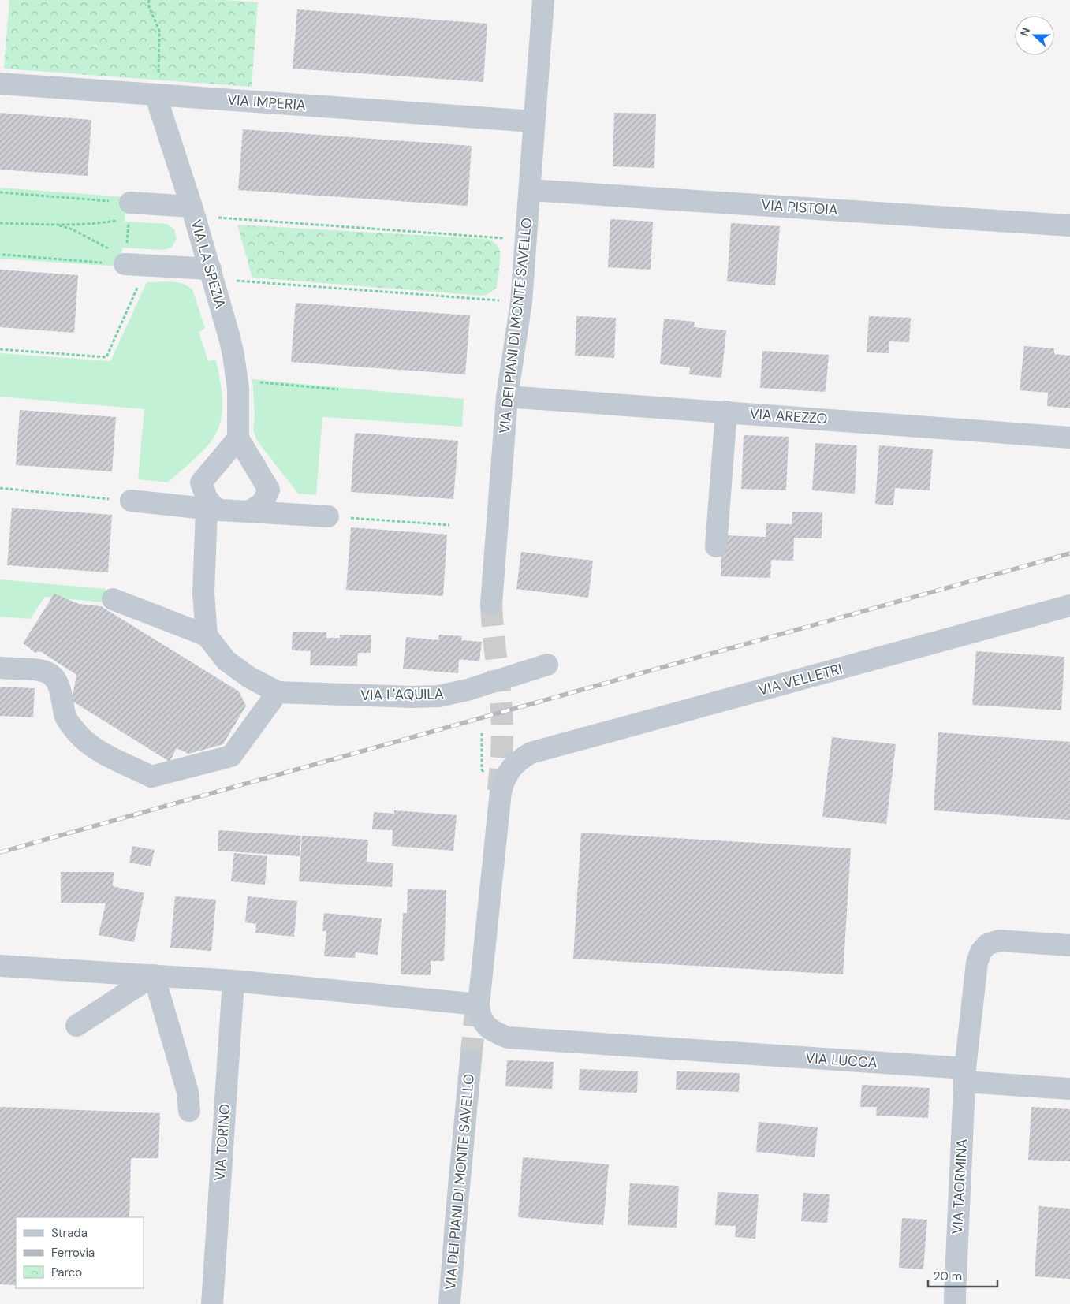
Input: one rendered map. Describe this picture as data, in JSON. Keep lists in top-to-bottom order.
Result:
{
  "streets": {
    "street": [
      "VIA IMPERIA",
      "VIA PISTOIA",
      "VIA LA SPEZIA",
      "VIA DEI PIANI DI MONTE SAVELLO",
      "VIA AREZZO",
      "VIA VELLETRI",
      "VIA L'AQUILA",
      "VIA LUCCA",
      "VIA TORINO",
      "VIA TAORMINA"
    ]
  },
  "crossings": [
    ["VIA IMPERIA", "VIA LA SPEZIA"],
    ["VIA IMPERIA", "VIA DEI PIANI DI MONTE SAVELLO"],
    ["VIA PISTOIA", "VIA DEI PIANI DI MONTE SAVELLO"],
    ["VIA DEI PIANI DI MONTE SAVELLO", "VIA AREZZO"],
    ["VIA VELLETRI", "VIA LUCCA"],
    ["VIA LUCCA", "VIA TAORMINA"]
  ],
  "legend": ["Strada", "Ferrovia", "Parco"],
  "scale_bar": "20 m",
  "north": "left"
}
